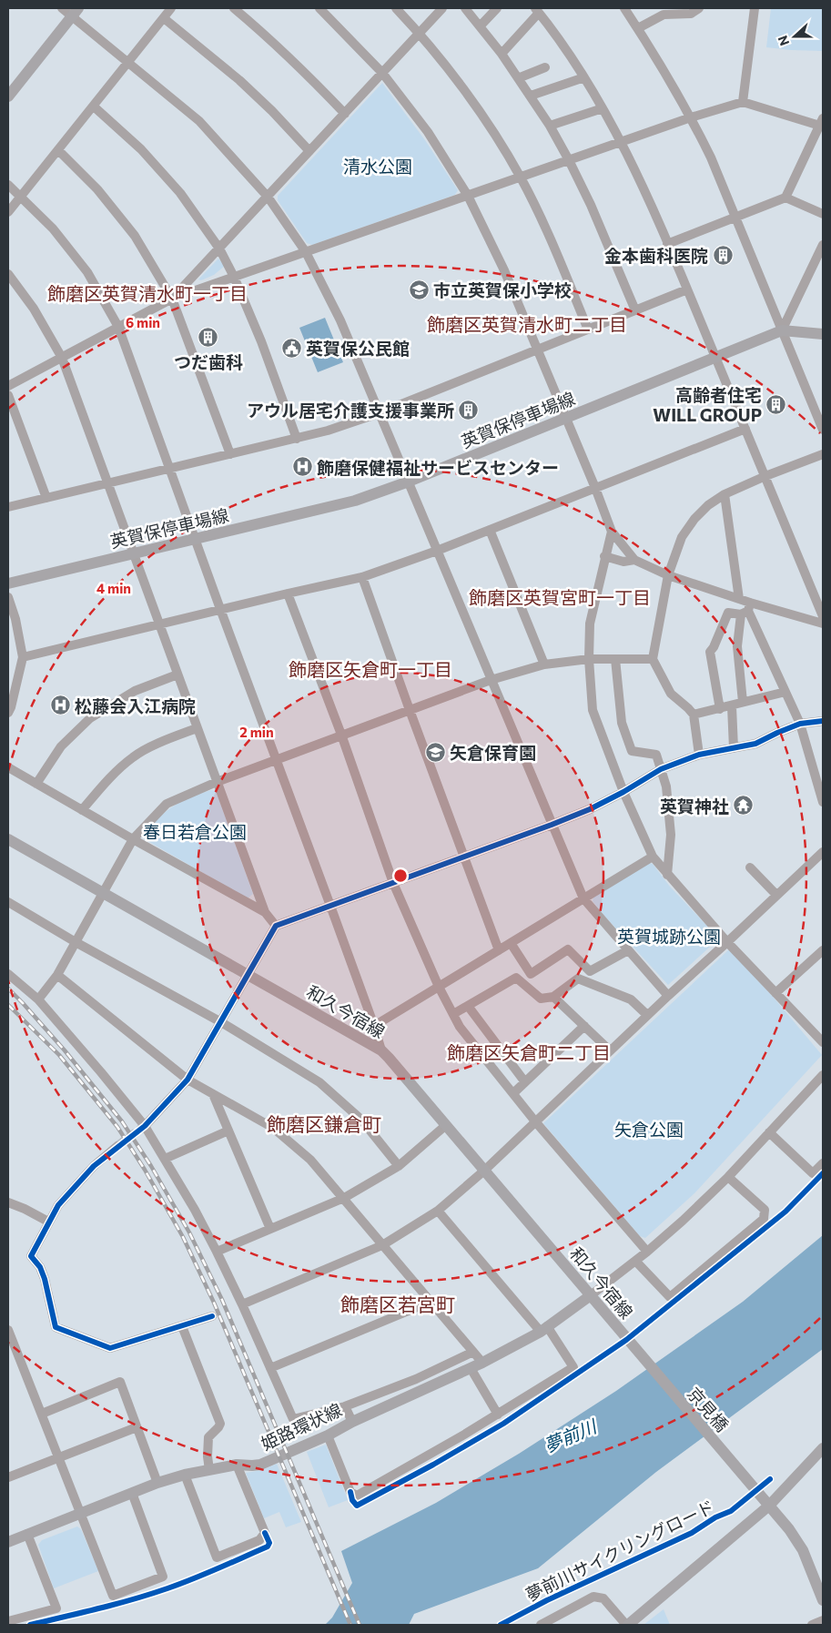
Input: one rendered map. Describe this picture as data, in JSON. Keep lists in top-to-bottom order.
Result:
{
  "streets": {
    "main road": [
      "英賀保停車場線",
      "和久今宿線",
      "京見橋",
      "姫路環状線"
    ],
    "cycle path": ["夢前川サイクリングロード"]
  },
  "crossings": [
    ["和久今宿線", "京見橋"],
    ["和久今宿線", "姫路環状線"]
  ],
  "districts": [
    "飾磨区英賀清水町一丁目",
    "飾磨区英賀清水町二丁目",
    "飾磨区英賀宮町一丁目",
    "飾磨区矢倉町一丁目",
    "飾磨区矢倉町二丁目",
    "飾磨区鎌倉町",
    "飾磨区若宮町"
  ],
  "water": ["夢前川"],
  "parks": [
    "清水公園",
    "春日若倉公園",
    "英賀城跡公園",
    "矢倉公園"
  ],
  "places": {
    "building": [
      "金本歯科医院",
      "つだ歯科",
      "高齢者住宅 WILL GROUP",
      "アウル居宅介護支援事業所"
    ],
    "school or university": ["市立英賀保小学校", "矢倉保育園"],
    "public building": ["英賀保公民館"],
    "hospital": ["飾磨保健福祉サービスセンター", "松藤会入江病院"],
    "temple": ["英賀神社"]
  },
  "north": "left",
  "rings": ["6 min", "4 min", "2 min"]
}
